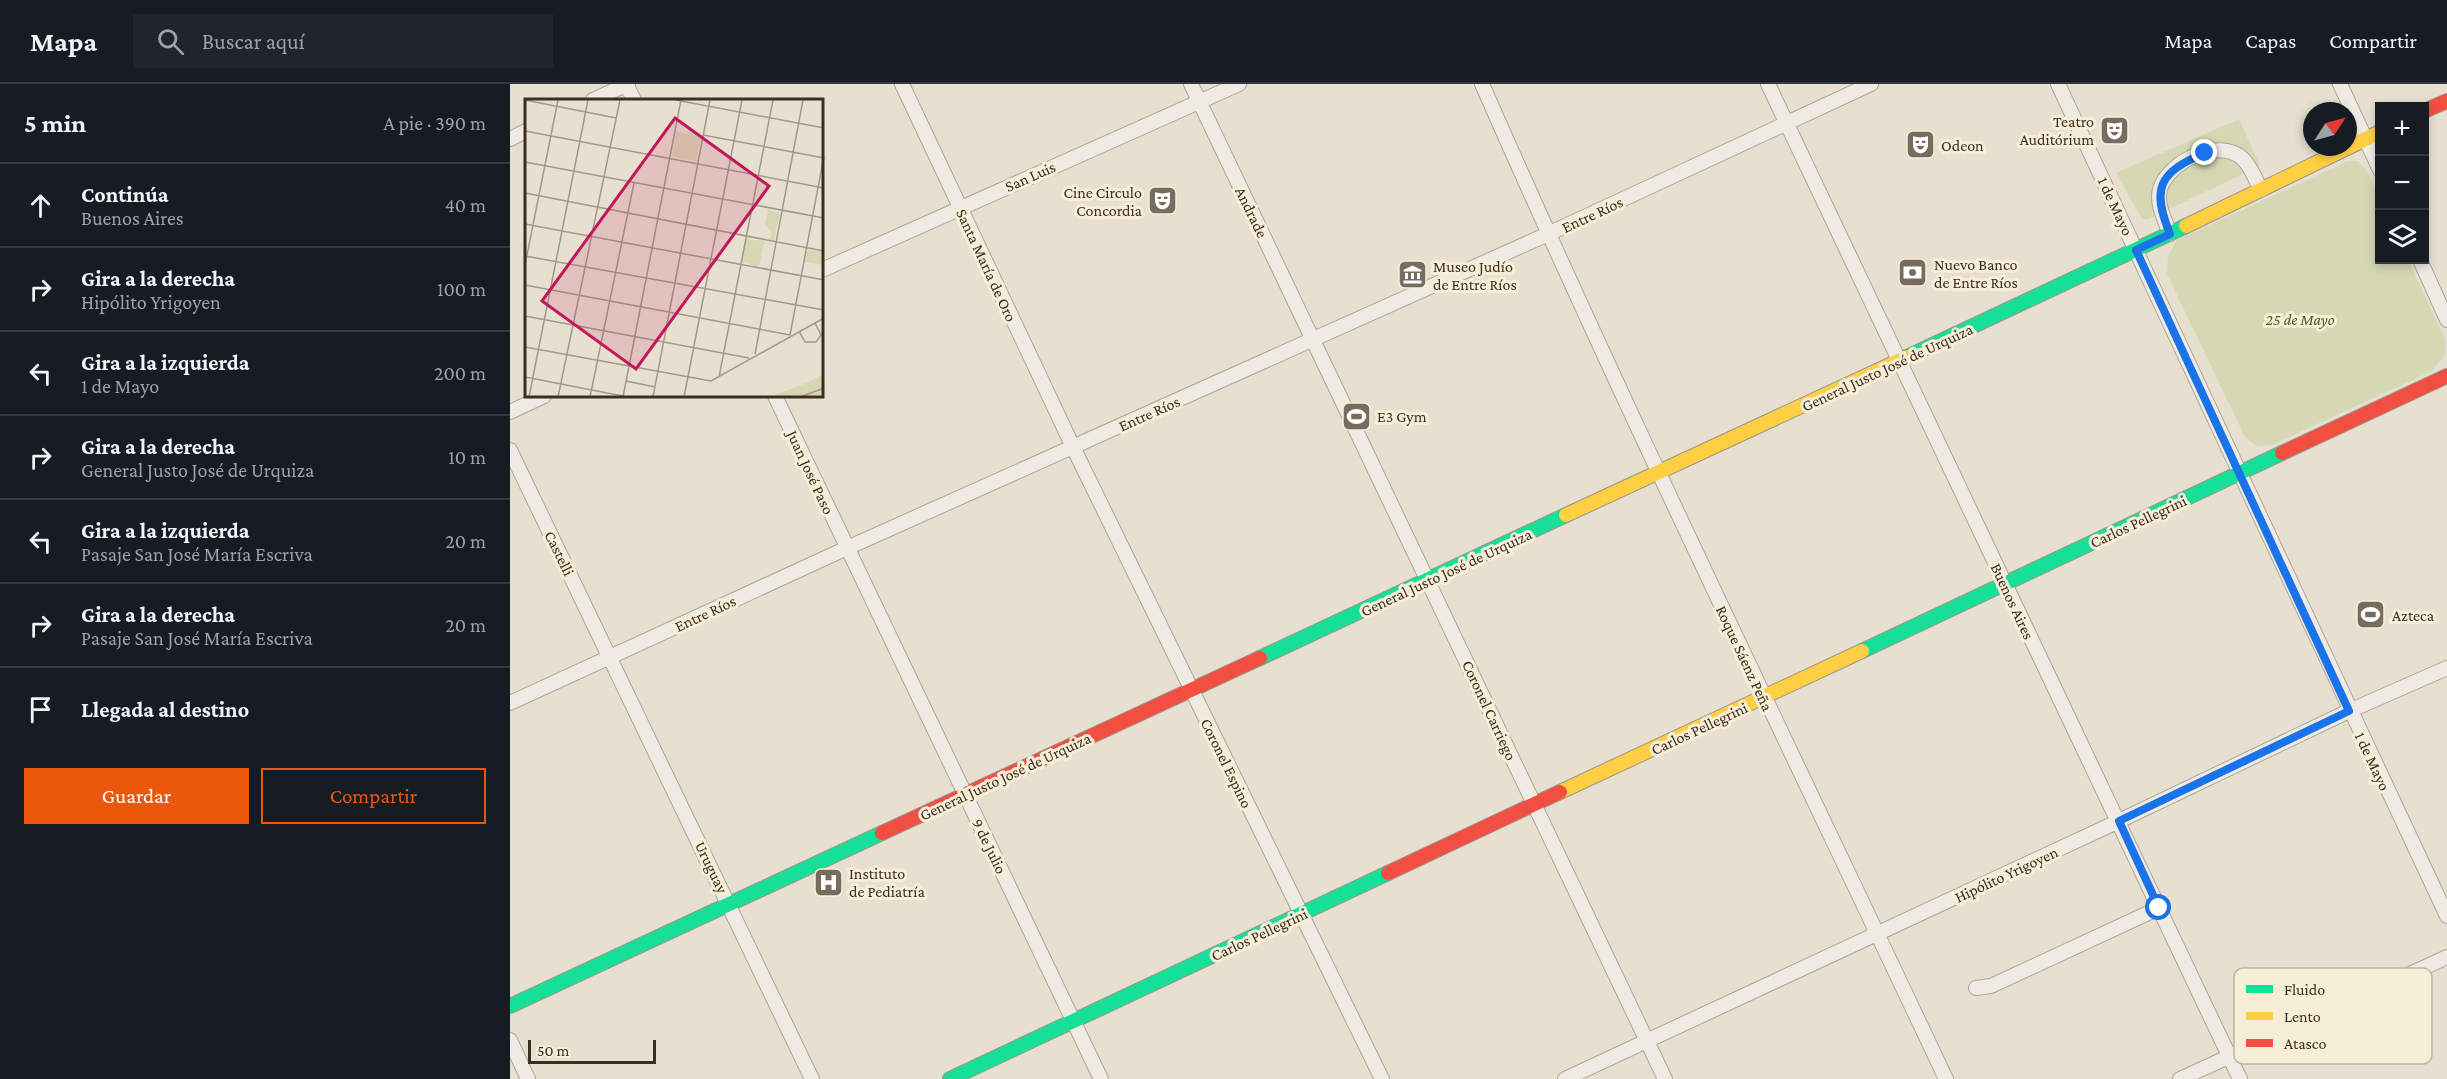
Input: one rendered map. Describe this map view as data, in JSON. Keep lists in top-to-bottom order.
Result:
{
  "streets": {
    "street": [
      "San Luis",
      "1 de Mayo",
      "Andrade",
      "Entre Ríos",
      "Santa María de Oro",
      "General Justo José de Urquiza",
      "Juan José Paso",
      "Carlos Pellegrini",
      "Castelli",
      "Buenos Aires",
      "Roque Sáenz Peña",
      "Coronel Carriego",
      "Coronel Espino",
      "9 de Julio",
      "Uruguay",
      "Hipólito Yrigoyen"
    ]
  },
  "crossings": [
    ["San Luis", "Andrade"],
    ["San Luis", "Santa María de Oro"],
    ["1 de Mayo", "General Justo José de Urquiza"],
    ["1 de Mayo", "Carlos Pellegrini"],
    ["1 de Mayo", "Hipólito Yrigoyen"],
    ["Andrade", "Entre Ríos"],
    ["Andrade", "Coronel Carriego"],
    ["Entre Ríos", "Santa María de Oro"],
    ["Entre Ríos", "Juan José Paso"],
    ["Entre Ríos", "Castelli"],
    ["Entre Ríos", "Buenos Aires"],
    ["Entre Ríos", "Roque Sáenz Peña"],
    ["Entre Ríos", "Coronel Carriego"],
    ["Entre Ríos", "Coronel Espino"],
    ["Entre Ríos", "9 de Julio"],
    ["Entre Ríos", "Uruguay"],
    ["Santa María de Oro", "Coronel Espino"],
    ["General Justo José de Urquiza", "Buenos Aires"],
    ["General Justo José de Urquiza", "Roque Sáenz Peña"],
    ["General Justo José de Urquiza", "Coronel Carriego"],
    ["General Justo José de Urquiza", "Coronel Espino"],
    ["General Justo José de Urquiza", "9 de Julio"],
    ["General Justo José de Urquiza", "Uruguay"],
    ["Juan José Paso", "9 de Julio"],
    ["Carlos Pellegrini", "Buenos Aires"],
    ["Carlos Pellegrini", "Roque Sáenz Peña"],
    ["Carlos Pellegrini", "Coronel Carriego"],
    ["Carlos Pellegrini", "Coronel Espino"],
    ["Carlos Pellegrini", "9 de Julio"],
    ["Castelli", "Uruguay"],
    ["Buenos Aires", "Hipólito Yrigoyen"],
    ["Roque Sáenz Peña", "Hipólito Yrigoyen"],
    ["Coronel Carriego", "Hipólito Yrigoyen"]
  ],
  "parks": ["25 de Mayo"],
  "places": {
    "theatre": ["Teatro Auditórium", "Odeon", "Cine Circulo Concordia"],
    "bank": ["Nuevo Banco de Entre Ríos"],
    "museum": ["Museo Judío de Entre Ríos"],
    "sports": ["E3 Gym", "Azteca"],
    "hospital": ["Instituto de Pediatría"]
  },
  "legend": ["Fluido", "Lento", "Atasco"],
  "scale_bar": "50 m",
  "north": "top right",
  "page": {
    "header": "Mapa",
    "search": "Buscar aquí",
    "nav": ["Mapa", "Capas", "Compartir"],
    "heading": ["5 min", "A pie · 390 m"],
    "map_buttons": ["+", "−"],
    "list": [
      ["Continúa", "Buenos Aires", "40 m"],
      ["Gira a la derecha", "Hipólito Yrigoyen", "100 m"],
      ["Gira a la izquierda", "1 de Mayo", "200 m"],
      ["Gira a la derecha", "General Justo José de Urquiza", "10 m"],
      ["Gira a la izquierda", "Pasaje San José María Escriva", "20 m"],
      ["Gira a la derecha", "Pasaje San José María Escriva", "20 m"],
      "Llegada al destino"
    ],
    "buttons": ["Guardar", "Compartir"],
    "scale": "50 m"
  }
}
